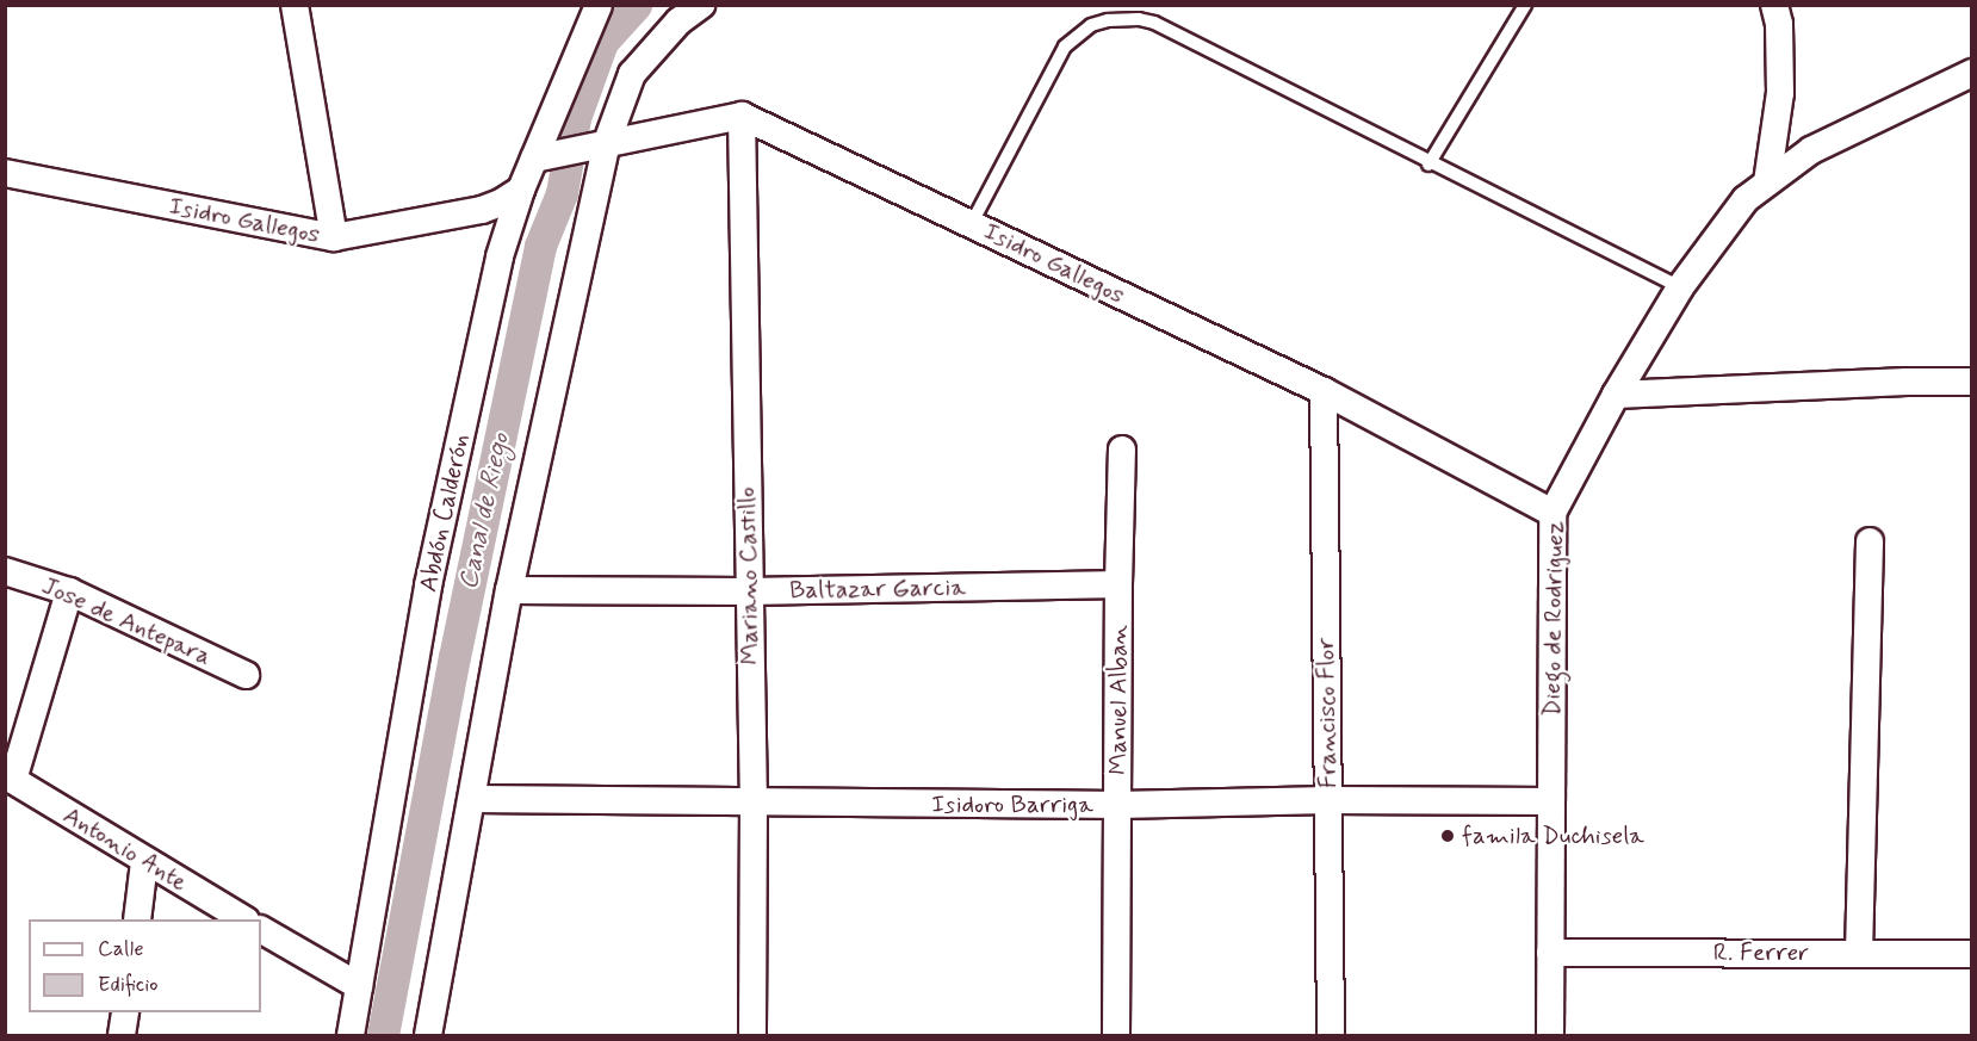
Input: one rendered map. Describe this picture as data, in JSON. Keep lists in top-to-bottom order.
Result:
{
  "streets": {
    "street": [
      "Isidro Gallegos",
      "Abdón Calderón",
      "Mariano Castillo",
      "Baltazar Garcia",
      "Diego de Rodriguez",
      "Jose de Antepara",
      "Manuel Alban",
      "Francisco Flor",
      "Isidoro Barriga",
      "Antonio Ante",
      "R. Ferrer"
    ]
  },
  "crossings": [
    ["Isidro Gallegos", "Abdón Calderón"],
    ["Isidro Gallegos", "Mariano Castillo"],
    ["Isidro Gallegos", "Diego de Rodriguez"],
    ["Isidro Gallegos", "Francisco Flor"],
    ["Mariano Castillo", "Baltazar Garcia"],
    ["Mariano Castillo", "Isidoro Barriga"],
    ["Baltazar Garcia", "Manuel Alban"],
    ["Diego de Rodriguez", "Isidoro Barriga"],
    ["Diego de Rodriguez", "R. Ferrer"],
    ["Manuel Alban", "Isidoro Barriga"],
    ["Francisco Flor", "Isidoro Barriga"]
  ],
  "water": ["Canal de Riego"],
  "places": ["famila Duchisela"],
  "legend": ["Calle", "Edificio"]
}
